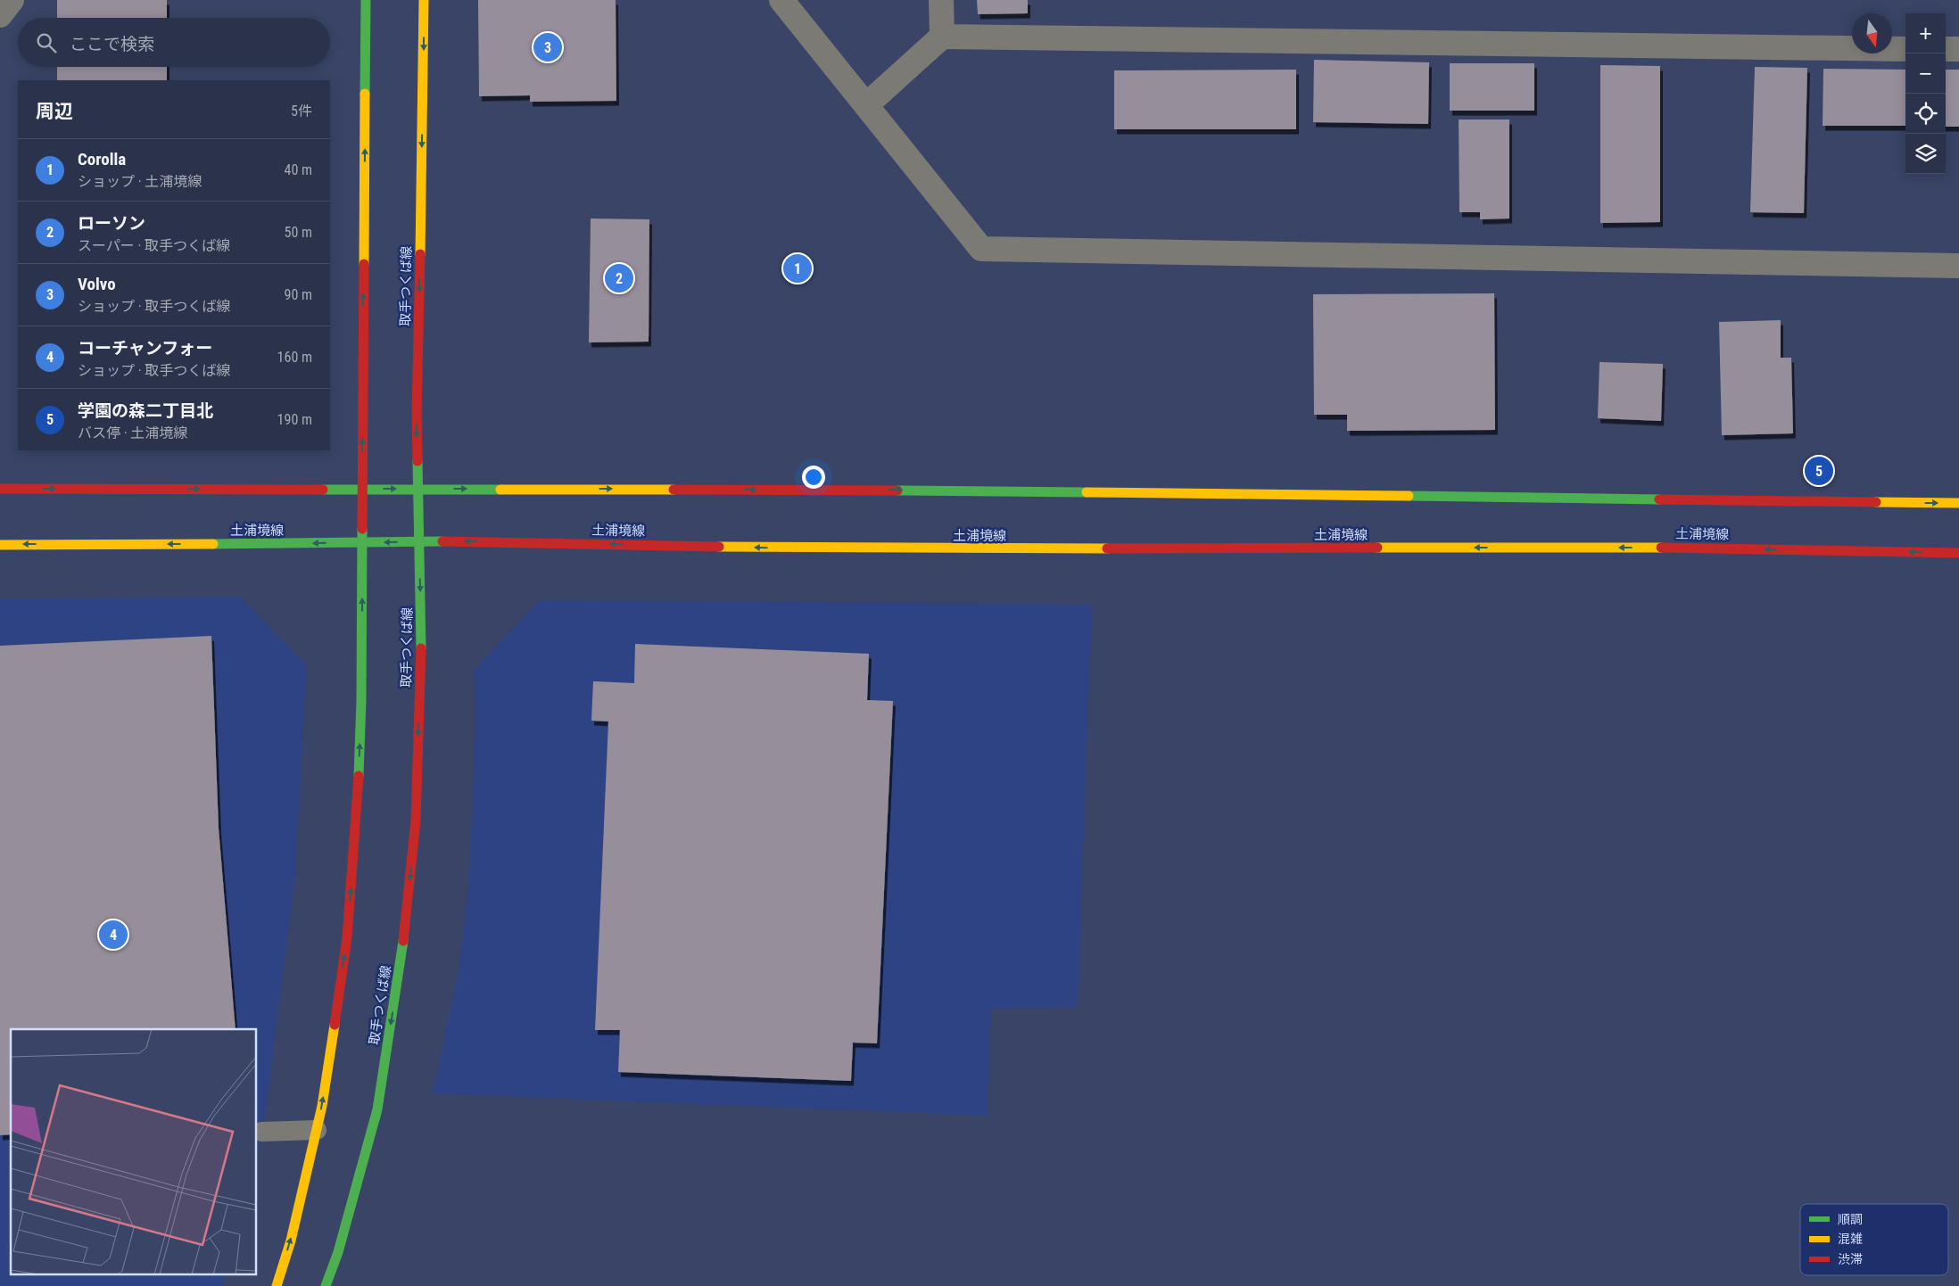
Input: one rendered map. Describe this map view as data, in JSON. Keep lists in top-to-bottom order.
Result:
{
  "streets": {
    "main road": ["取手つくば線", "土浦境線"]
  },
  "crossings": [
    ["取手つくば線", "土浦境線"]
  ],
  "legend": ["順調", "混雑", "渋滞"],
  "north": "bottom",
  "page": {
    "map_buttons": ["+", "−"],
    "search": "ここで検索",
    "pins": [
      "3",
      "1",
      "2",
      "5",
      "4"
    ],
    "heading": ["周辺", "5件"],
    "list": [
      {
        "mark": "1",
        "name": "Corolla",
        "note": "ショップ · 土浦境線",
        "value": "40 m"
      },
      {
        "mark": "2",
        "name": "ローソン",
        "note": "スーパー · 取手つくば線",
        "value": "50 m"
      },
      {
        "mark": "3",
        "name": "Volvo",
        "note": "ショップ · 取手つくば線",
        "value": "90 m"
      },
      {
        "mark": "4",
        "name": "コーチャンフォー",
        "note": "ショップ · 取手つくば線",
        "value": "160 m"
      },
      {
        "mark": "5",
        "name": "学園の森二丁目北",
        "note": "バス停 · 土浦境線",
        "value": "190 m"
      }
    ]
  }
}
